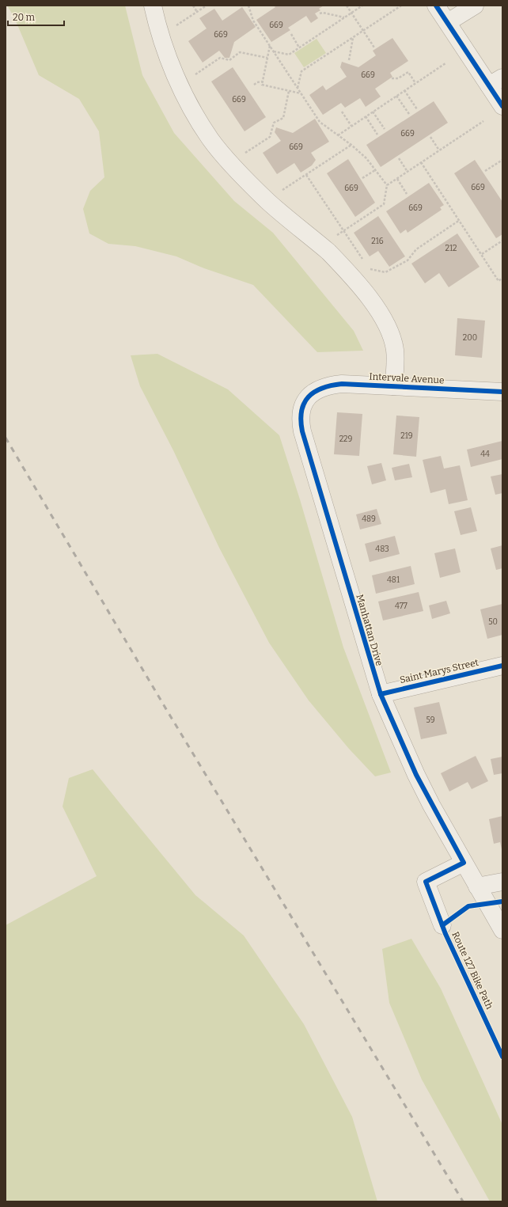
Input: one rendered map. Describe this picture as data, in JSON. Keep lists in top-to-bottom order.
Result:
{
  "streets": {
    "street": [
      "Intervale Avenue",
      "Manhattan Drive",
      "Saint Marys Street",
      "Route 127 Bike Path"
    ]
  },
  "crossings": [
    ["Intervale Avenue", "Manhattan Drive"],
    ["Manhattan Drive", "Saint Marys Street"],
    ["Manhattan Drive", "Route 127 Bike Path"]
  ],
  "house_numbers": [
    "669",
    "669",
    "669",
    "669",
    "669",
    "669",
    "669",
    "669",
    "669",
    "216",
    "212",
    "200",
    "219",
    "229",
    "44",
    "489",
    "483",
    "481",
    "477",
    "50",
    "59"
  ],
  "scale_bar": "20 m"
}
